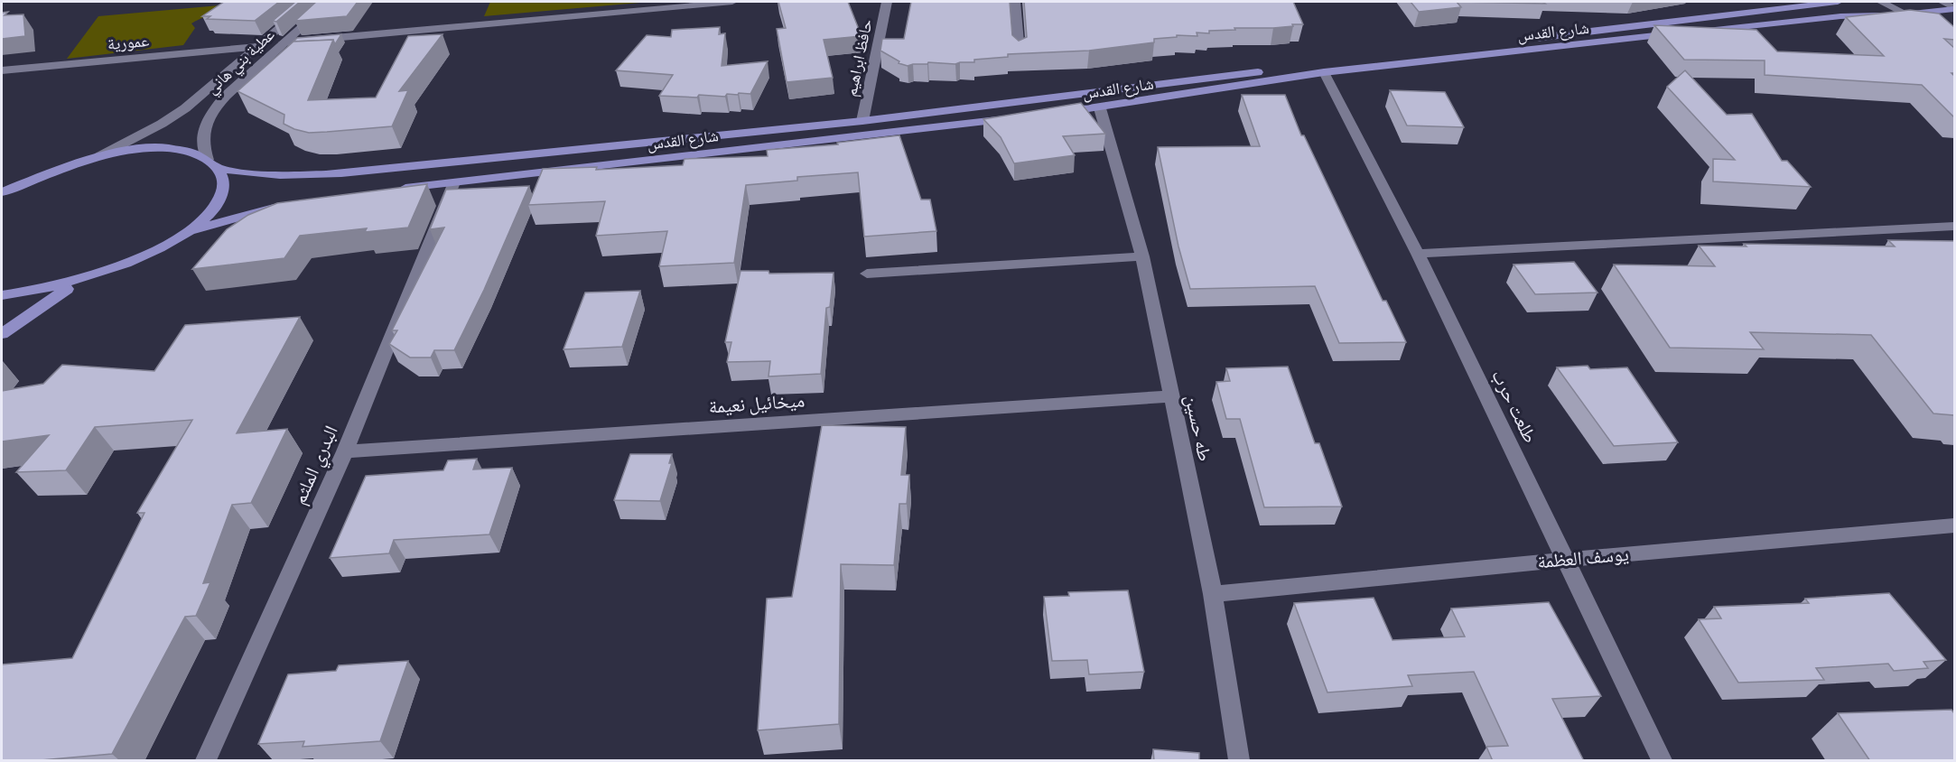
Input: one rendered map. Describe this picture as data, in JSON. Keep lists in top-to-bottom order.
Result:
{
  "streets": {
    "main road": ["شارع القدس"],
    "street": [
      "عمورية",
      "حافظ ابراهيم",
      "عطية بني هاني",
      "ميخائيل نعيمة",
      "طلعت حرب",
      "طه حسين",
      "البدري الملثم",
      "يوسف العظمة"
    ]
  },
  "crossings": [
    ["شارع القدس", "طلعت حرب"],
    ["شارع القدس", "طه حسين"],
    ["شارع القدس", "البدري الملثم"],
    ["ميخائيل نعيمة", "طه حسين"],
    ["ميخائيل نعيمة", "البدري الملثم"],
    ["طلعت حرب", "يوسف العظمة"],
    ["طه حسين", "يوسف العظمة"]
  ]
}
